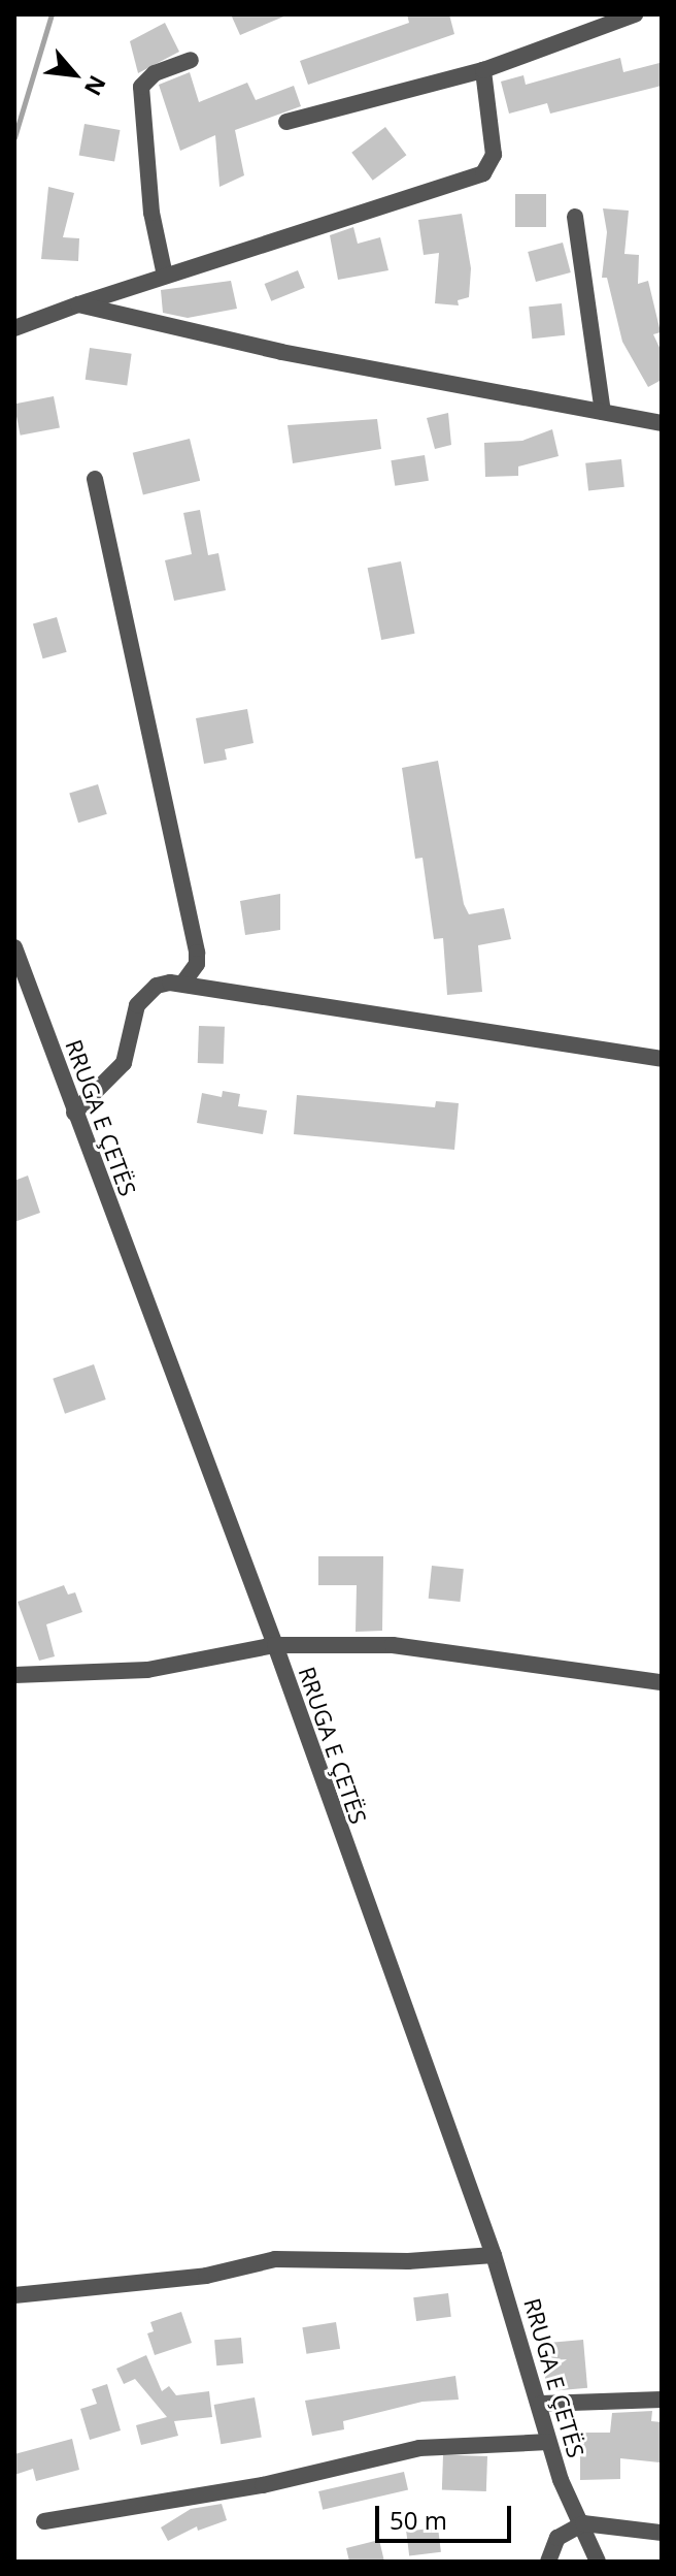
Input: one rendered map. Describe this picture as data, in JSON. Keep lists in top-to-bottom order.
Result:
{
  "streets": {
    "street": ["RRUGA E ÇETËS"]
  },
  "scale_bar": "50 m",
  "north": "bottom right"
}
